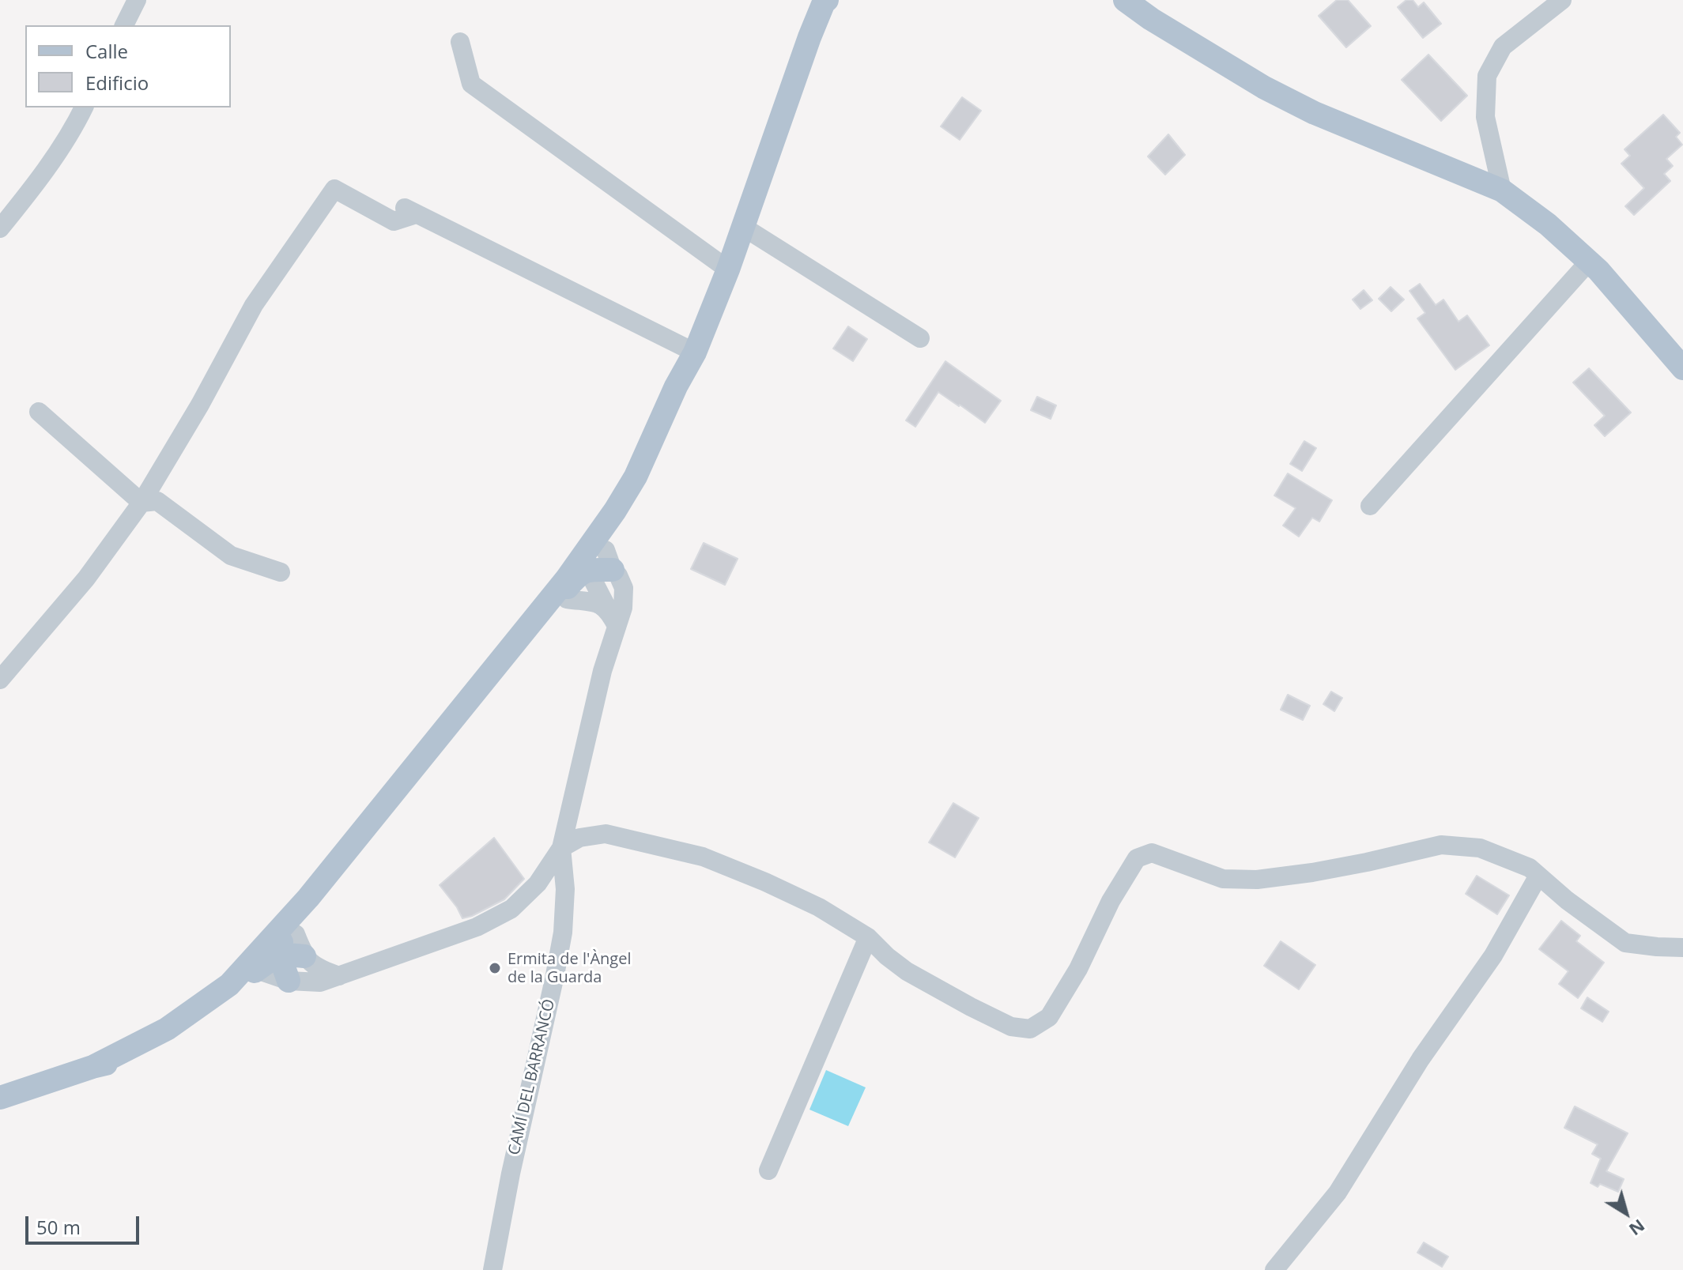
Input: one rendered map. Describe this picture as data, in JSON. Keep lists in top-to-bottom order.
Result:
{
  "streets": {
    "street": ["CAMÍ DEL BARRANCÓ"]
  },
  "places": ["Ermita de l'Àngel de la Guarda"],
  "legend": ["Calle", "Edificio"],
  "scale_bar": "50 m",
  "north": "bottom right"
}
